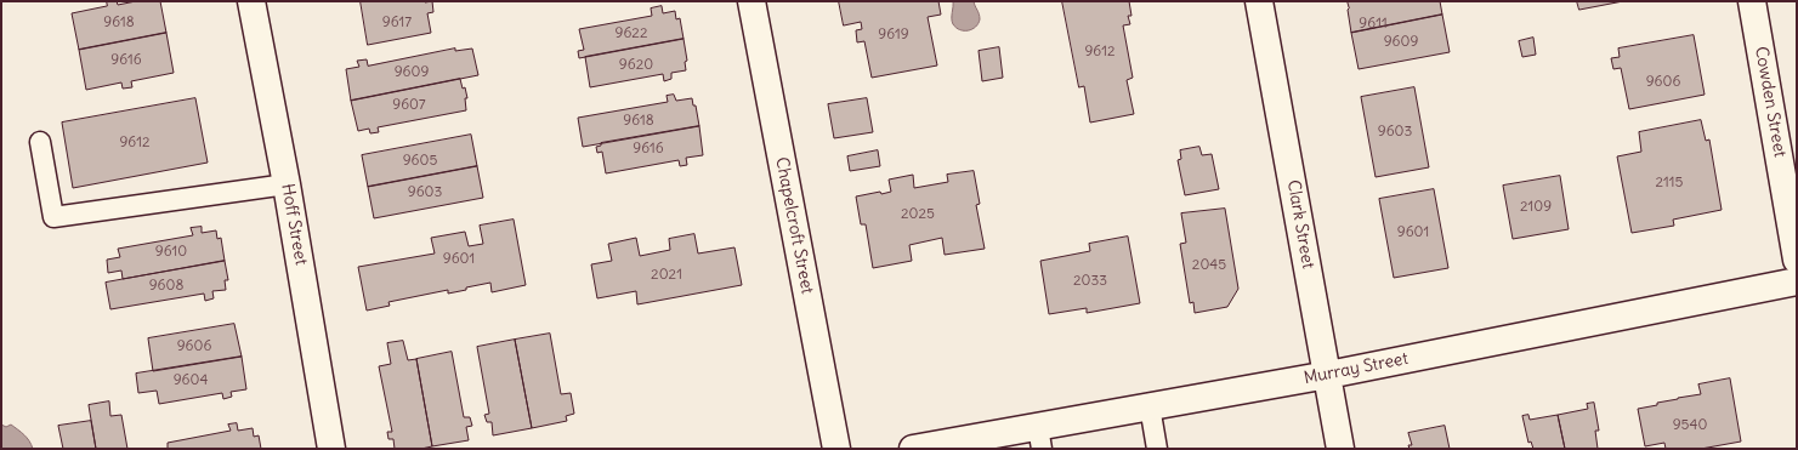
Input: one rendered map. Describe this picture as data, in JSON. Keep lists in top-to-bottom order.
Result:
{
  "streets": {
    "street": [
      "Cowden Street",
      "Hoff Street",
      "Clark Street",
      "Chapelcroft Street",
      "Murray Street"
    ]
  },
  "crossings": [
    ["Clark Street", "Murray Street"]
  ],
  "house_numbers": [
    "9618",
    "9617",
    "9611",
    "9622",
    "9619",
    "9609",
    "9612",
    "9616",
    "9620",
    "9609",
    "9606",
    "9607",
    "9618",
    "9603",
    "9612",
    "9616",
    "9605",
    "2115",
    "9603",
    "2109",
    "2025",
    "9601",
    "9610",
    "9601",
    "2045",
    "2021",
    "2033",
    "9608",
    "9606",
    "9604",
    "9540"
  ]
}
